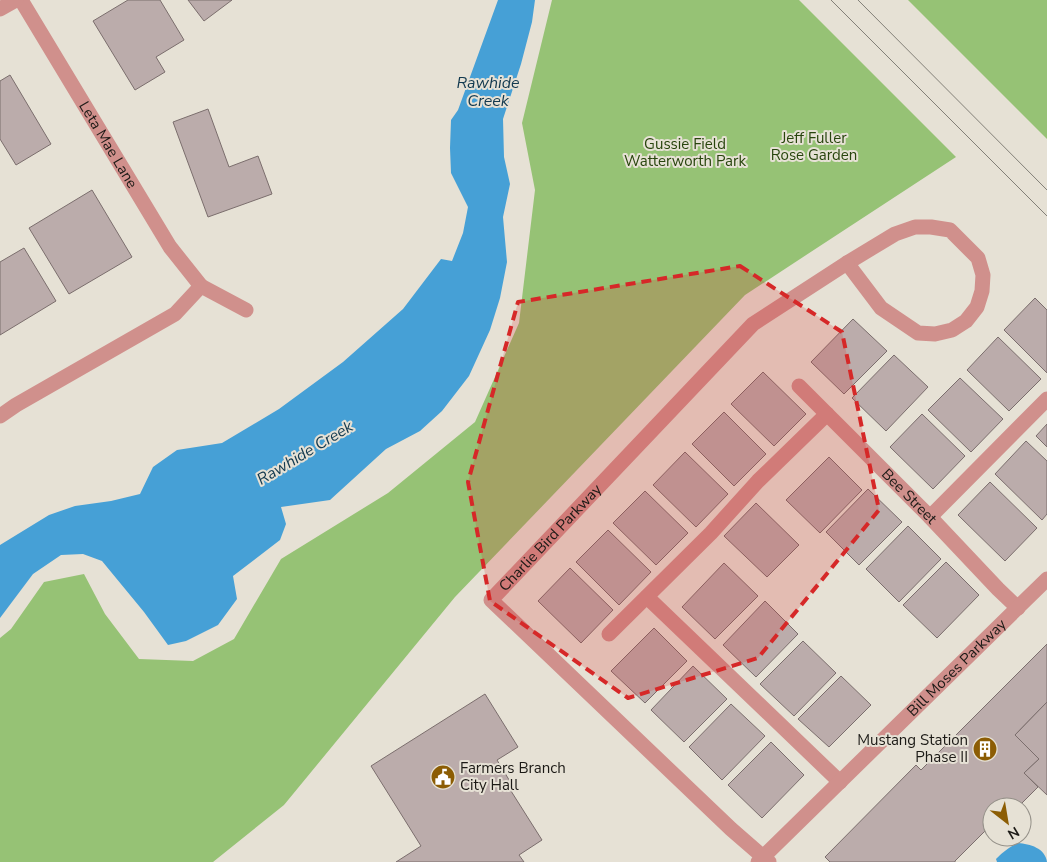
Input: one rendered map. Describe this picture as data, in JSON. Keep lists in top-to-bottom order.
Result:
{
  "streets": {
    "street": [
      "Leta Mae Lane",
      "Bee Street",
      "Charlie Bird Parkway",
      "Bill Moses Parkway"
    ]
  },
  "crossings": [
    ["Bee Street", "Bill Moses Parkway"],
    ["Charlie Bird Parkway", "Bill Moses Parkway"]
  ],
  "water": ["Rawhide Creek"],
  "parks": ["Jeff Fuller Rose Garden", "Gussie Field Watterworth Park"],
  "places": {
    "building": ["Mustang Station Phase II"],
    "public building": ["Farmers Branch City Hall"]
  },
  "north": "bottom right"
}
